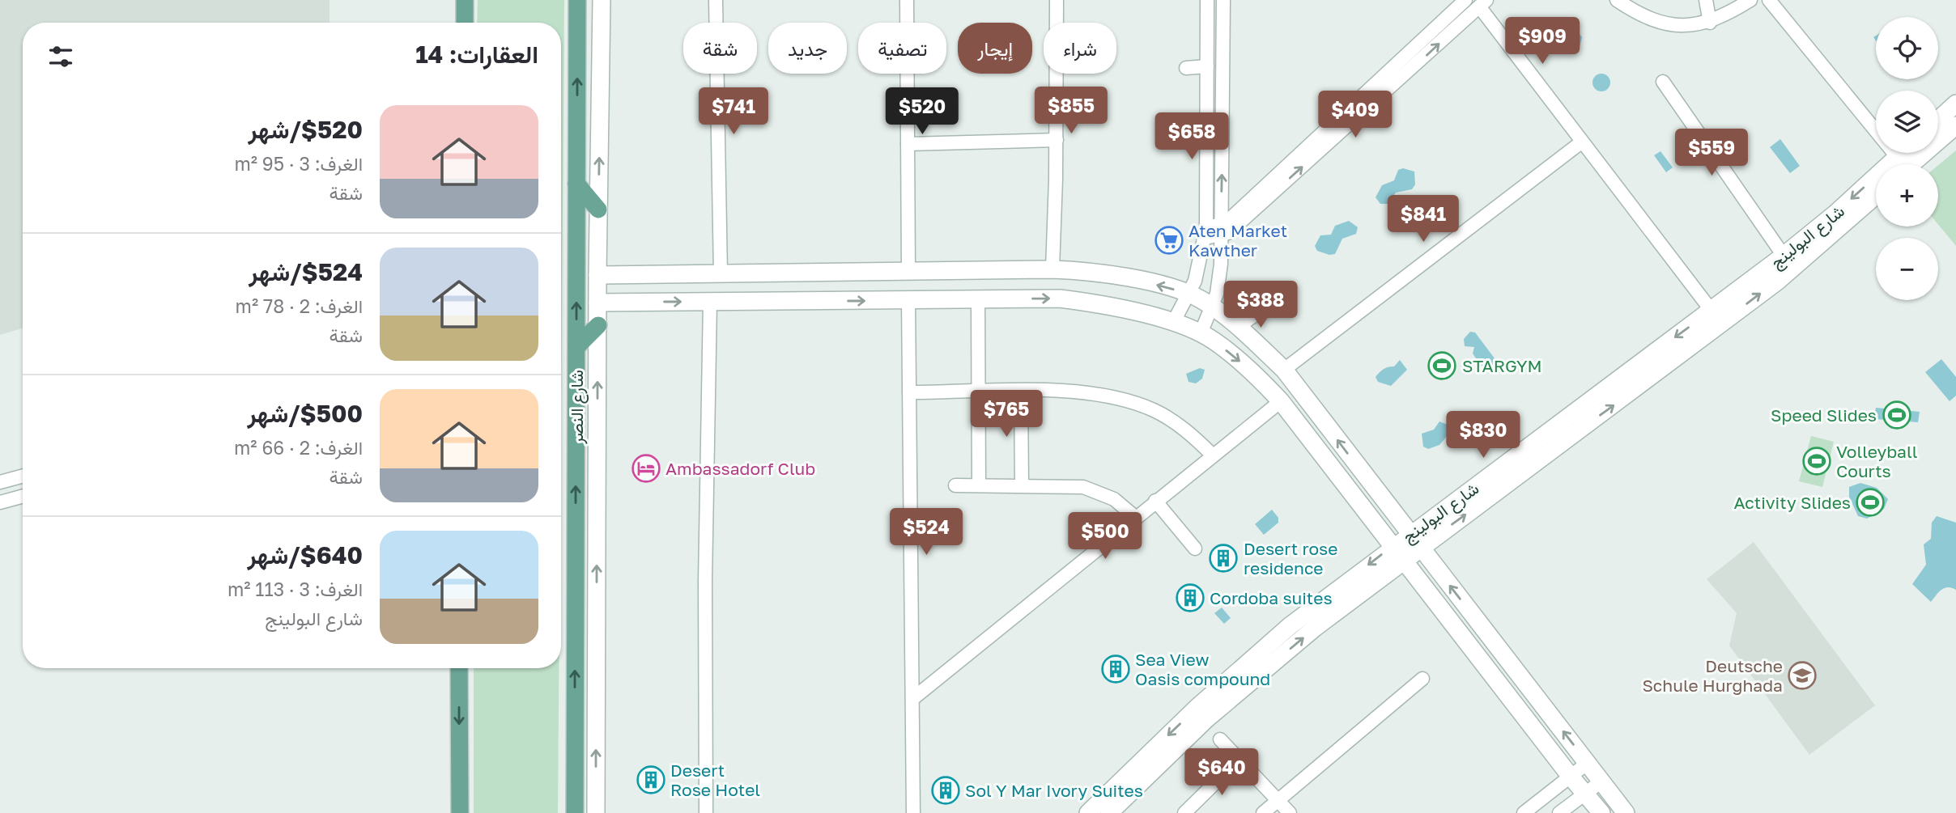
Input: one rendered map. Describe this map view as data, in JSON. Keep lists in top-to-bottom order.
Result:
{
  "streets": {
    "main road": ["شارع النصر"],
    "street": ["شارع البولينج"]
  },
  "one_way": ["شارع النصر"],
  "places": {
    "supermarket": ["Aten Market Kawther"],
    "sports": [
      "STARGYM",
      "Speed Slides",
      "Volleyball Courts",
      "Activity Slides"
    ],
    "hotel": ["Ambassadorf Club"],
    "building": [
      "Desert rose residence",
      "Cordoba suites",
      "Sea View Oasis compound",
      "Desert Rose Hotel",
      "Sol Y Mar Ivory Suites"
    ],
    "school or university": ["Deutsche Schule Hurghada"]
  },
  "page": {
    "map_buttons": ["+", "−"],
    "price": [
      "$909",
      "$855",
      "$741",
      "$520",
      "$409",
      "$658",
      "$559",
      "$841",
      "$388",
      "$765",
      "$830",
      "$524",
      "$500",
      "$640"
    ],
    "chip": [
      "شراء",
      "إيجار",
      "تصفية",
      "جديد",
      "شقة"
    ],
    "heading": "العقارات: 14",
    "list": [
      {
        "name": "$520/شهر",
        "note": "الغرف: 3 · 95 m² · شقة"
      },
      {
        "name": "$524/شهر",
        "note": "الغرف: 2 · 78 m² · شقة"
      },
      {
        "name": "$500/شهر",
        "note": "الغرف: 2 · 66 m² · شقة"
      },
      {
        "name": "$640/شهر",
        "note": "الغرف: 3 · 113 m² · شارع البولينج"
      }
    ]
  }
}
